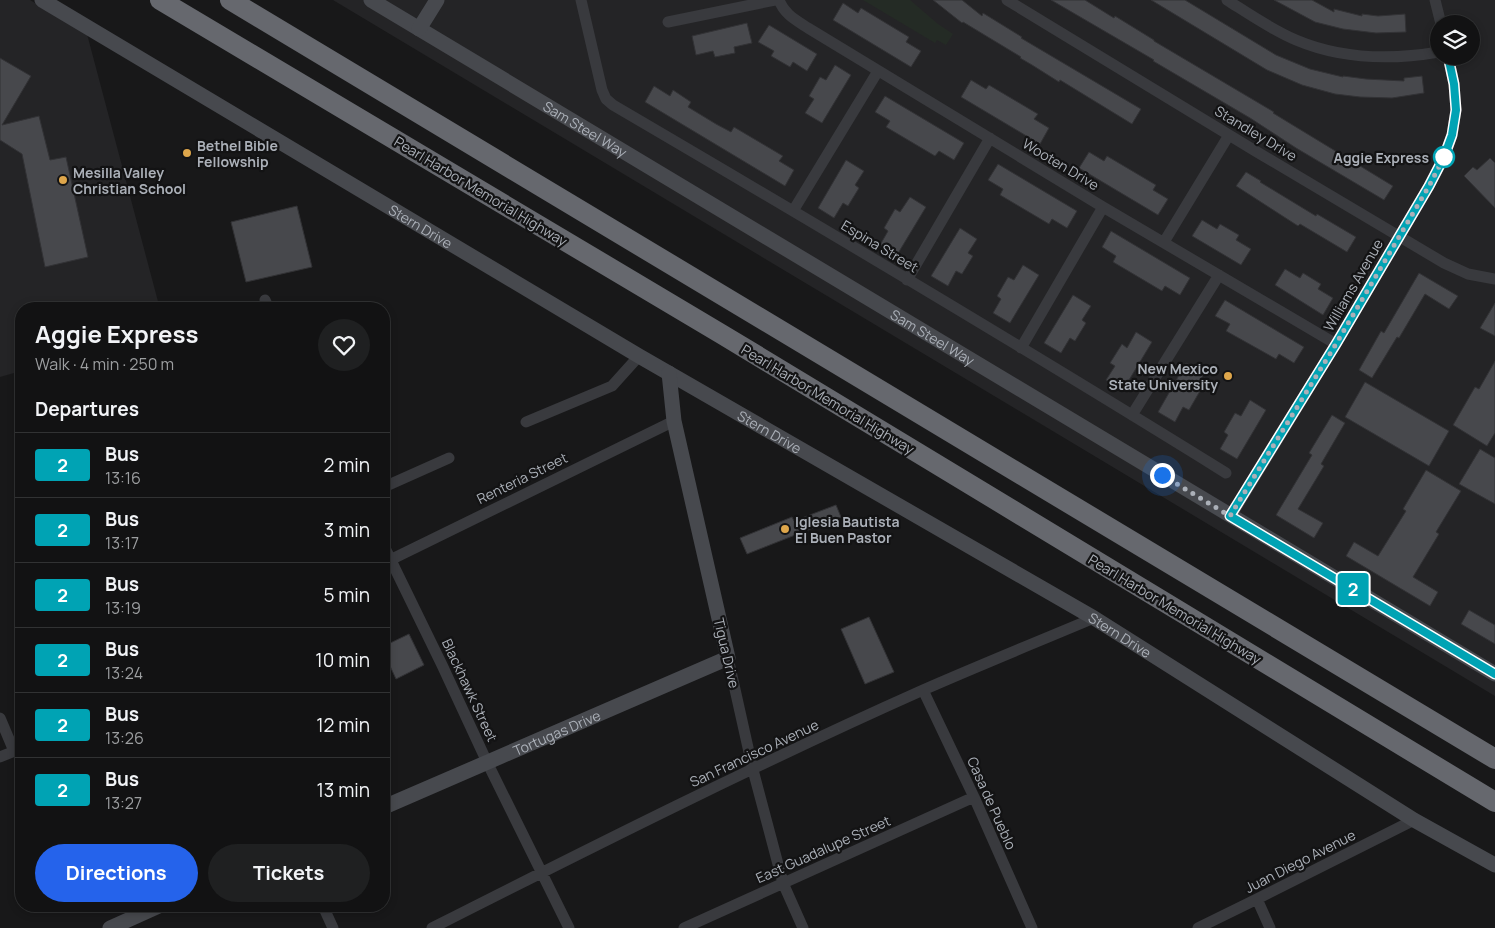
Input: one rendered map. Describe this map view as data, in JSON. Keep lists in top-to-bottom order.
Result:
{
  "streets": {
    "highway": ["Pearl Harbor Memorial Highway"],
    "street": [
      "Sam Steel Way",
      "Standley Drive",
      "Wooten Drive",
      "Stern Drive",
      "Espina Street",
      "Williams Avenue",
      "Renteria Street",
      "Tigua Drive",
      "Blackhawk Street",
      "Tortugas Drive",
      "San Francisco Avenue",
      "Casa de Pueblo",
      "East Guadalupe Street",
      "Juan Diego Avenue"
    ]
  },
  "crossings": [
    ["Sam Steel Way", "Williams Avenue"],
    ["Standley Drive", "Williams Avenue"],
    ["Wooten Drive", "Williams Avenue"],
    ["Stern Drive", "Tigua Drive"],
    ["Stern Drive", "San Francisco Avenue"],
    ["Stern Drive", "Juan Diego Avenue"],
    ["Renteria Street", "Tigua Drive"],
    ["Tigua Drive", "Tortugas Drive"],
    ["Tigua Drive", "San Francisco Avenue"],
    ["Tigua Drive", "East Guadalupe Street"],
    ["Blackhawk Street", "Tortugas Drive"],
    ["Blackhawk Street", "San Francisco Avenue"],
    ["San Francisco Avenue", "Casa de Pueblo"],
    ["Casa de Pueblo", "East Guadalupe Street"]
  ],
  "places": [
    "Bethel Bible Fellowship",
    "Aggie Express",
    "Mesilla Valley Christian School",
    "New Mexico State University",
    "Iglesia Bautista El Buen Pastor"
  ],
  "lines": ["bus line 2"],
  "page": {
    "on_map": "2",
    "heading": [
      ["Aggie Express", "Walk · 4 min · 250 m"],
      "Departures"
    ],
    "list": [
      {
        "mark": "2",
        "name": "Bus",
        "note": "13:16",
        "value": "2 min"
      },
      {
        "mark": "2",
        "name": "Bus",
        "note": "13:17",
        "value": "3 min"
      },
      {
        "mark": "2",
        "name": "Bus",
        "note": "13:19",
        "value": "5 min"
      },
      {
        "mark": "2",
        "name": "Bus",
        "note": "13:24",
        "value": "10 min"
      },
      {
        "mark": "2",
        "name": "Bus",
        "note": "13:26",
        "value": "12 min"
      },
      {
        "mark": "2",
        "name": "Bus",
        "note": "13:27",
        "value": "13 min"
      }
    ],
    "buttons": ["Directions", "Tickets"]
  }
}
